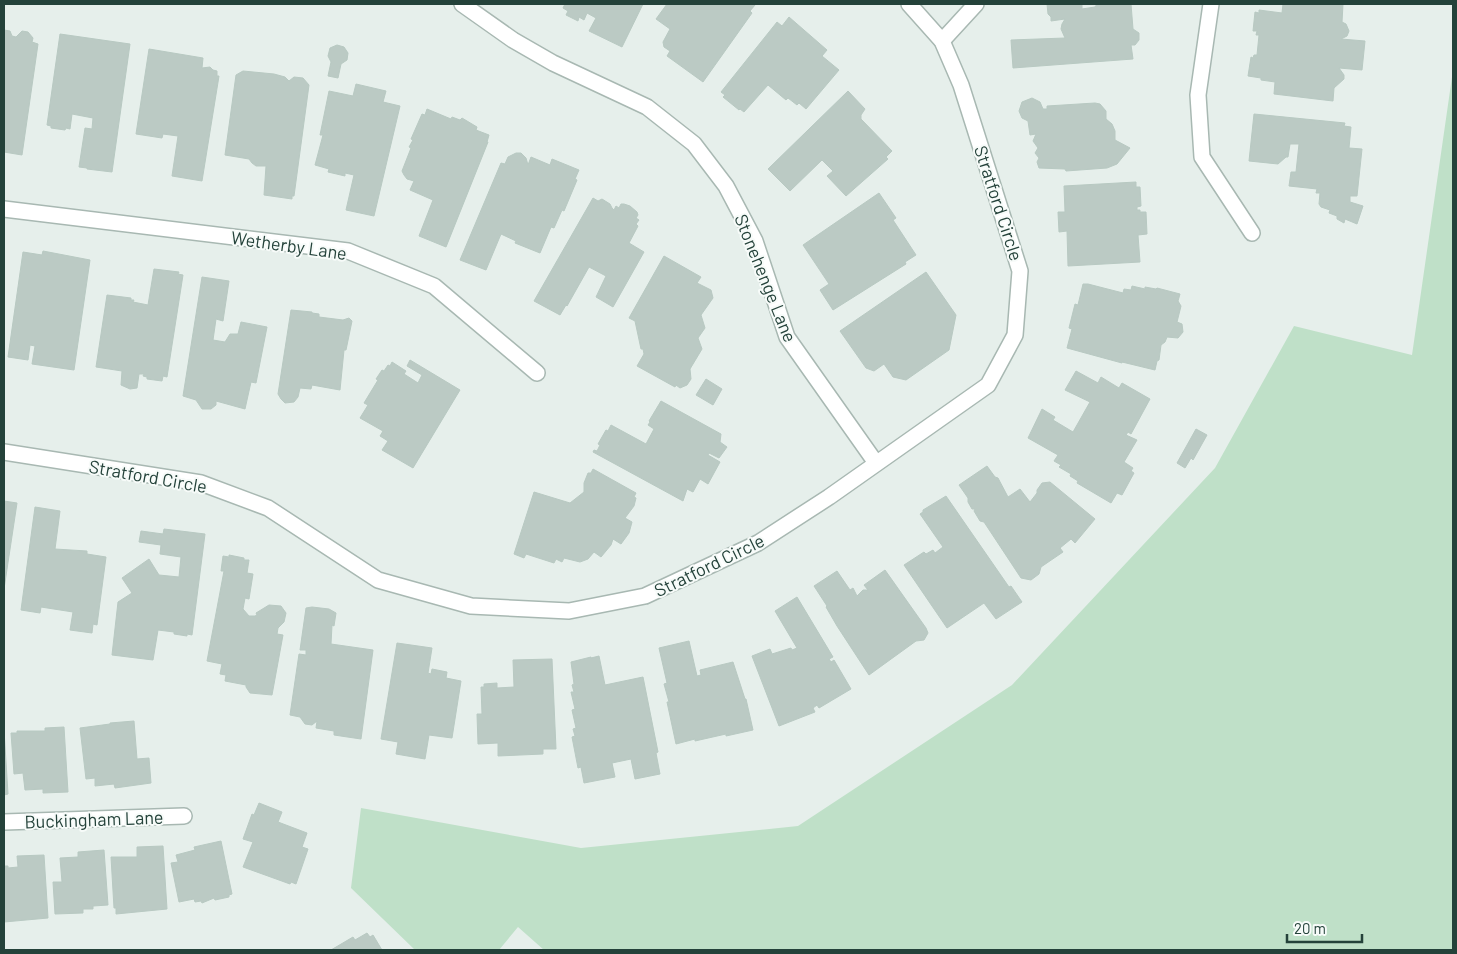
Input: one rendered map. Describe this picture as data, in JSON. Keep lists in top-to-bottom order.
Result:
{
  "streets": {
    "street": [
      "Stratford Circle",
      "Wetherby Lane",
      "Stonehenge Lane",
      "Buckingham Lane"
    ]
  },
  "crossings": [
    ["Stratford Circle", "Stonehenge Lane"]
  ],
  "scale_bar": "20 m"
}
